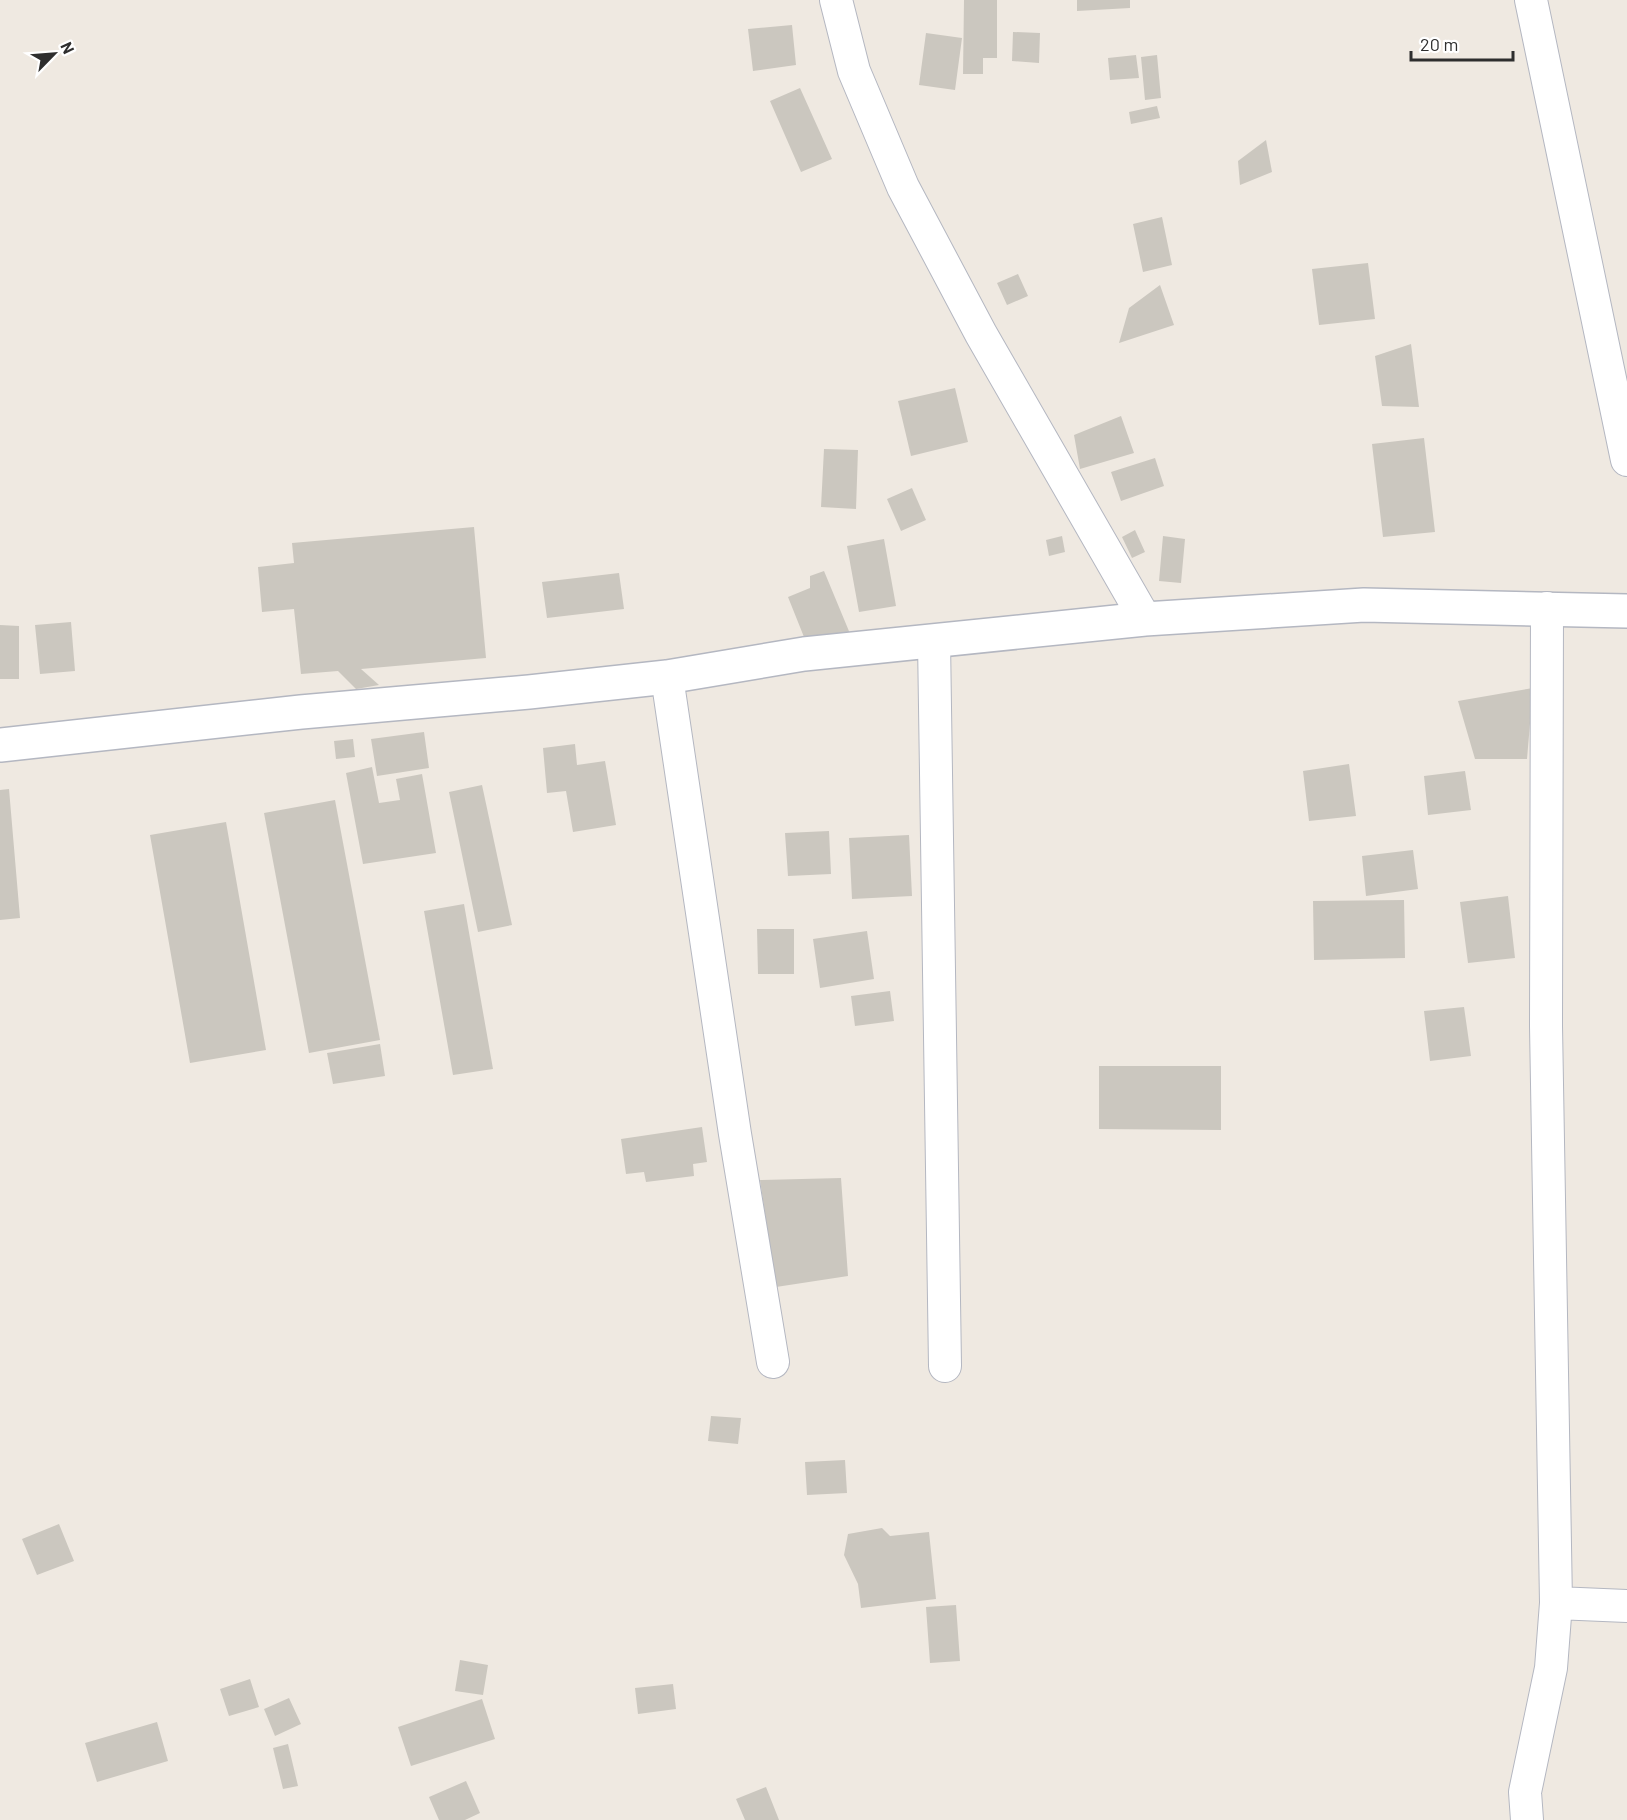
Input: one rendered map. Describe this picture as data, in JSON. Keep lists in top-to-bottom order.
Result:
{
  "scale_bar": "20 m",
  "north": "top right"
}
